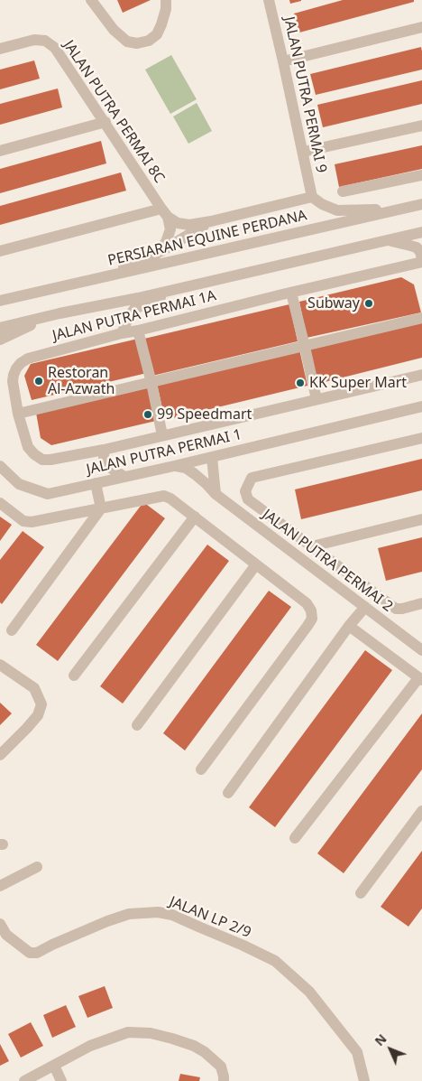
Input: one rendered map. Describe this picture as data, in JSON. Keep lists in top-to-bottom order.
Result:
{
  "streets": {
    "street": [
      "JALAN PUTRA PERMAI 9",
      "JALAN PUTRA PERMAI 8C",
      "PERSIARAN EQUINE PERDANA",
      "JALAN PUTRA PERMAI 1A",
      "JALAN PUTRA PERMAI 1",
      "JALAN PUTRA PERMAI 2",
      "JALAN LP 2/9"
    ]
  },
  "crossings": [
    ["JALAN PUTRA PERMAI 1", "JALAN PUTRA PERMAI 2"]
  ],
  "places": [
    "Subway",
    "Restoran Al-Azwath",
    "KK Super Mart",
    "99 Speedmart"
  ],
  "north": "top left"
}
